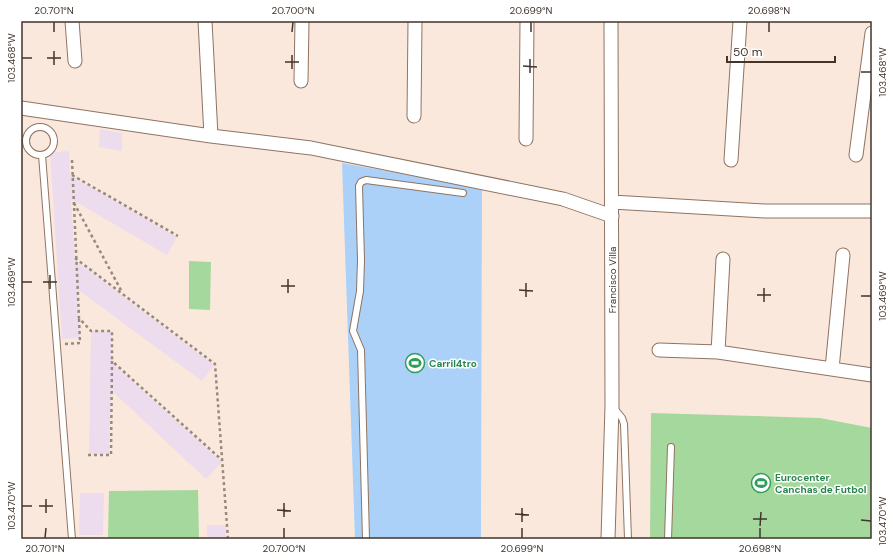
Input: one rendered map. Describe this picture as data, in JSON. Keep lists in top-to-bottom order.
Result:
{
  "streets": {
    "street": ["Francisco Villa"]
  },
  "places": {
    "sports": ["Carril4tro", "Eurocenter Canchas de Futbol"]
  },
  "scale_bar": "50 m",
  "coordinates": [
    "20.701°N",
    "20.700°N",
    "20.699°N",
    "20.698°N",
    "103.468°W",
    "103.469°W",
    "103.470°W"
  ]
}
